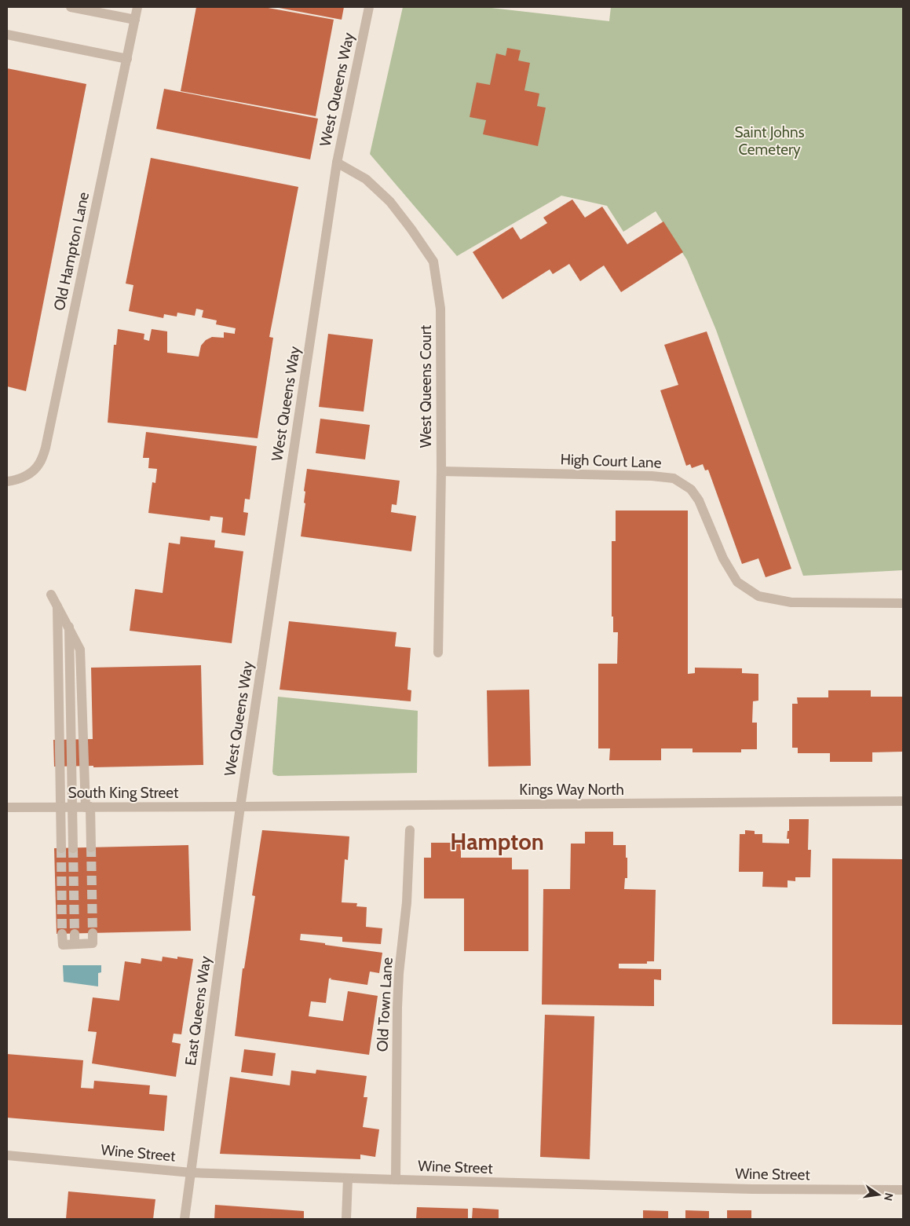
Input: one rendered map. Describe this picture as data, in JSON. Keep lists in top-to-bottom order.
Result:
{
  "streets": {
    "street": [
      "West Queens Way",
      "Old Hampton Lane",
      "West Queens Court",
      "High Court Lane",
      "Kings Way North",
      "South King Street",
      "Old Town Lane",
      "East Queens Way",
      "Wine Street"
    ]
  },
  "crossings": [
    ["West Queens Way", "West Queens Court"],
    ["West Queens Way", "Kings Way North"],
    ["West Queens Way", "South King Street"],
    ["West Queens Way", "East Queens Way"],
    ["West Queens Court", "High Court Lane"],
    ["Kings Way North", "South King Street"],
    ["Kings Way North", "East Queens Way"],
    ["South King Street", "East Queens Way"],
    ["Old Town Lane", "Wine Street"],
    ["East Queens Way", "Wine Street"]
  ],
  "districts": ["Hampton"],
  "parks": ["Saint Johns Cemetery"],
  "north": "right"
}
